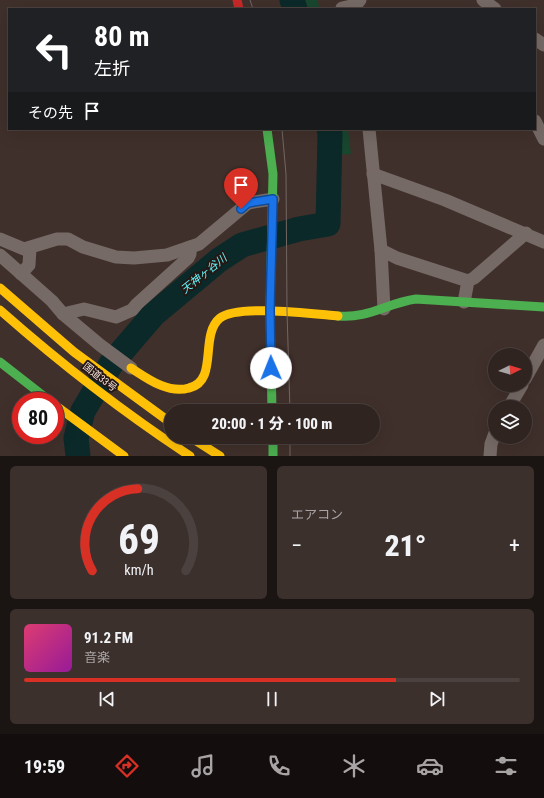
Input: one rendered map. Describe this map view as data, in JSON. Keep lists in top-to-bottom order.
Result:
{
  "streets": {
    "main road": ["国道33号"]
  },
  "water": ["天神ヶ谷川"],
  "north": "right",
  "page": {
    "turn": ["80 m", "左折"],
    "then": "その先",
    "limit": "80",
    "trip": "20:00 · 1 分 · 100 m",
    "tile": "エアコン",
    "heat": ["−", "21°", "+"],
    "song": ["91.2 FM", "音楽"],
    "tabs": "19:59",
    "gauge": ["69", "km/h"]
  }
}
